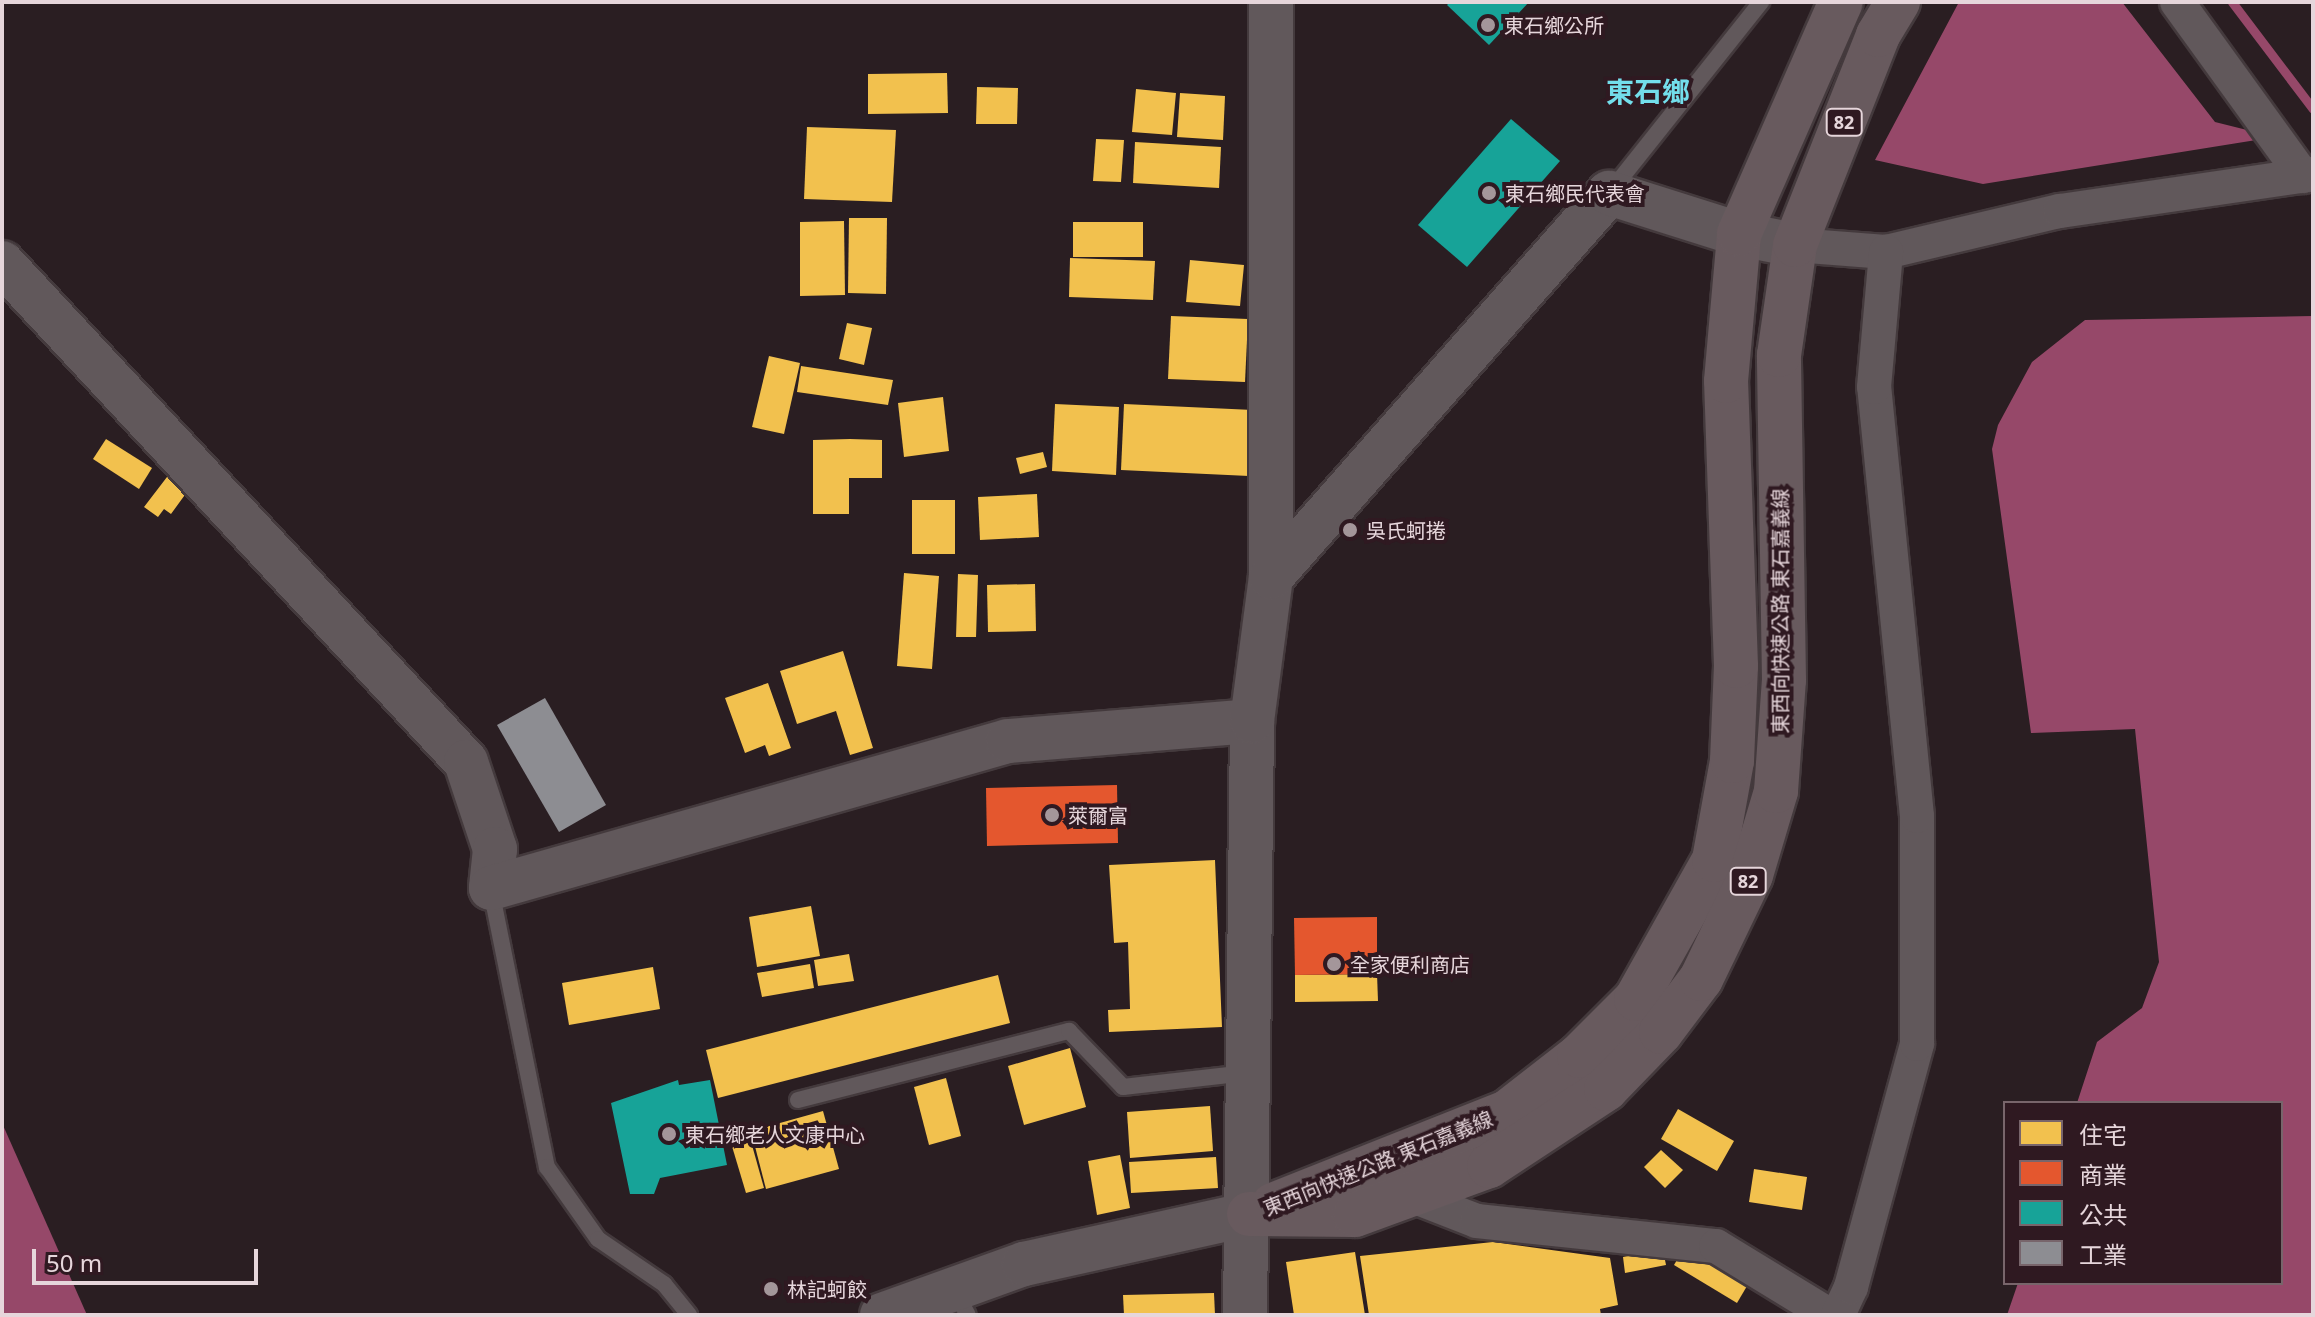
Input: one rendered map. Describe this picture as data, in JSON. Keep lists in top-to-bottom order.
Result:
{
  "streets": {
    "main road": ["82", "東西向快速公路 東石嘉義線"]
  },
  "districts": ["東石鄉"],
  "places": [
    "東石鄉公所",
    "東石鄉民代表會",
    "吳氏蚵捲",
    "萊爾富",
    "全家便利商店",
    "東石鄉老人文康中心",
    "林記蚵餃"
  ],
  "legend": [
    "住宅",
    "商業",
    "公共",
    "工業"
  ],
  "scale_bar": "50 m"
}
